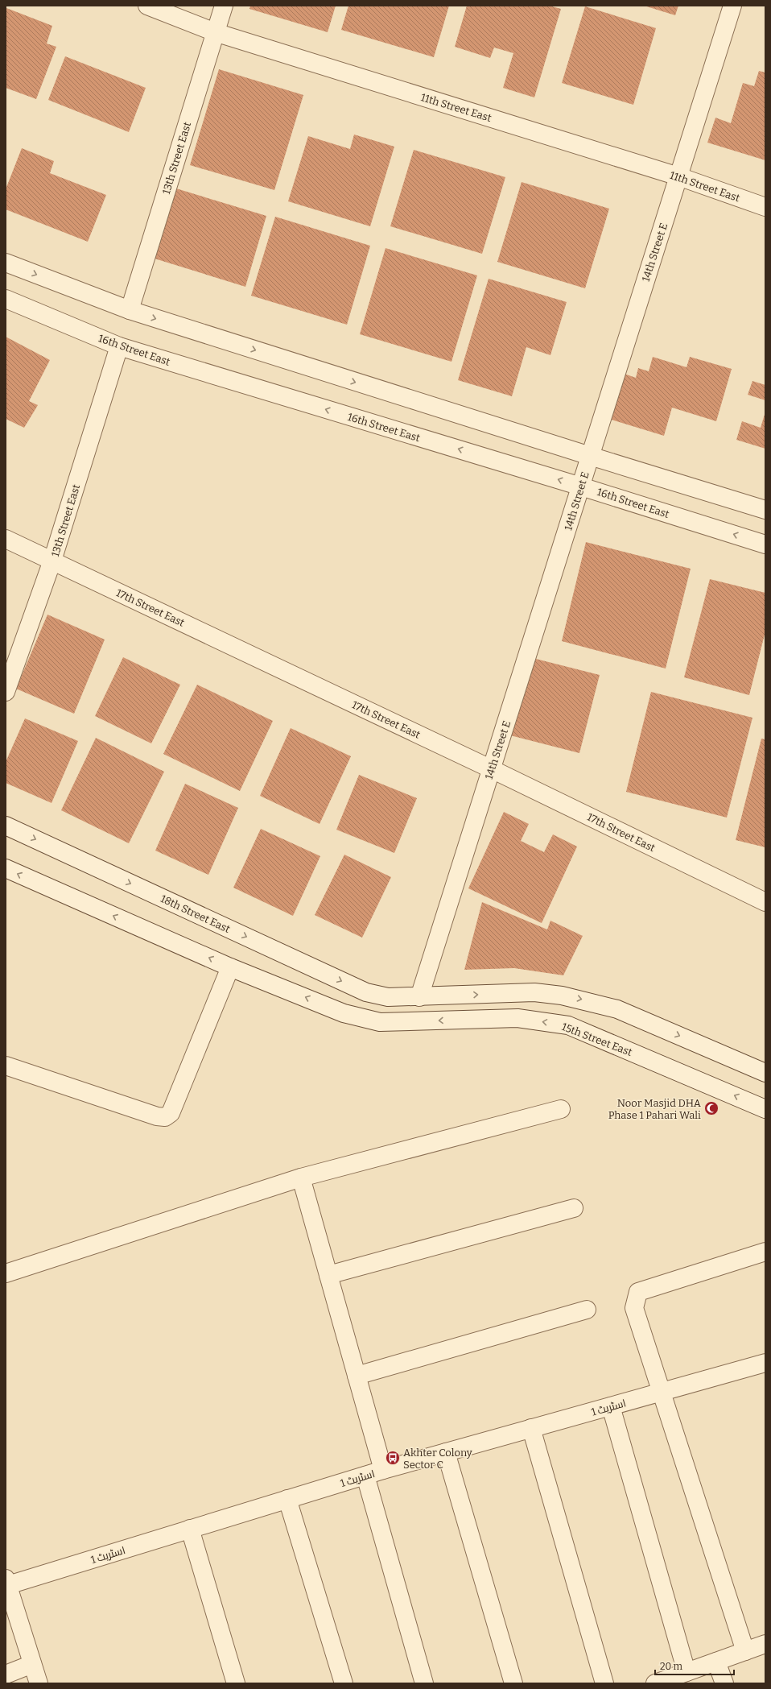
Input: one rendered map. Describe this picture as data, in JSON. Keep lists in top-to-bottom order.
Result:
{
  "streets": {
    "street": [
      "11th Street East",
      "13th Street East",
      "14th Street E",
      "16th Street East",
      "17th Street East",
      "18th Street East",
      "15th Street East",
      "اسٹریٹ 1"
    ]
  },
  "crossings": [
    ["11th Street East", "13th Street East"],
    ["11th Street East", "14th Street E"],
    ["13th Street East", "16th Street East"],
    ["13th Street East", "17th Street East"],
    ["14th Street E", "16th Street East"],
    ["14th Street E", "17th Street East"],
    ["14th Street E", "18th Street East"]
  ],
  "places": {
    "mosque": ["Noor Masjid DHA Phase 1 Pahari Wali"],
    "bus stop": ["Akhter Colony Sector C"]
  },
  "scale_bar": "20 m"
}
